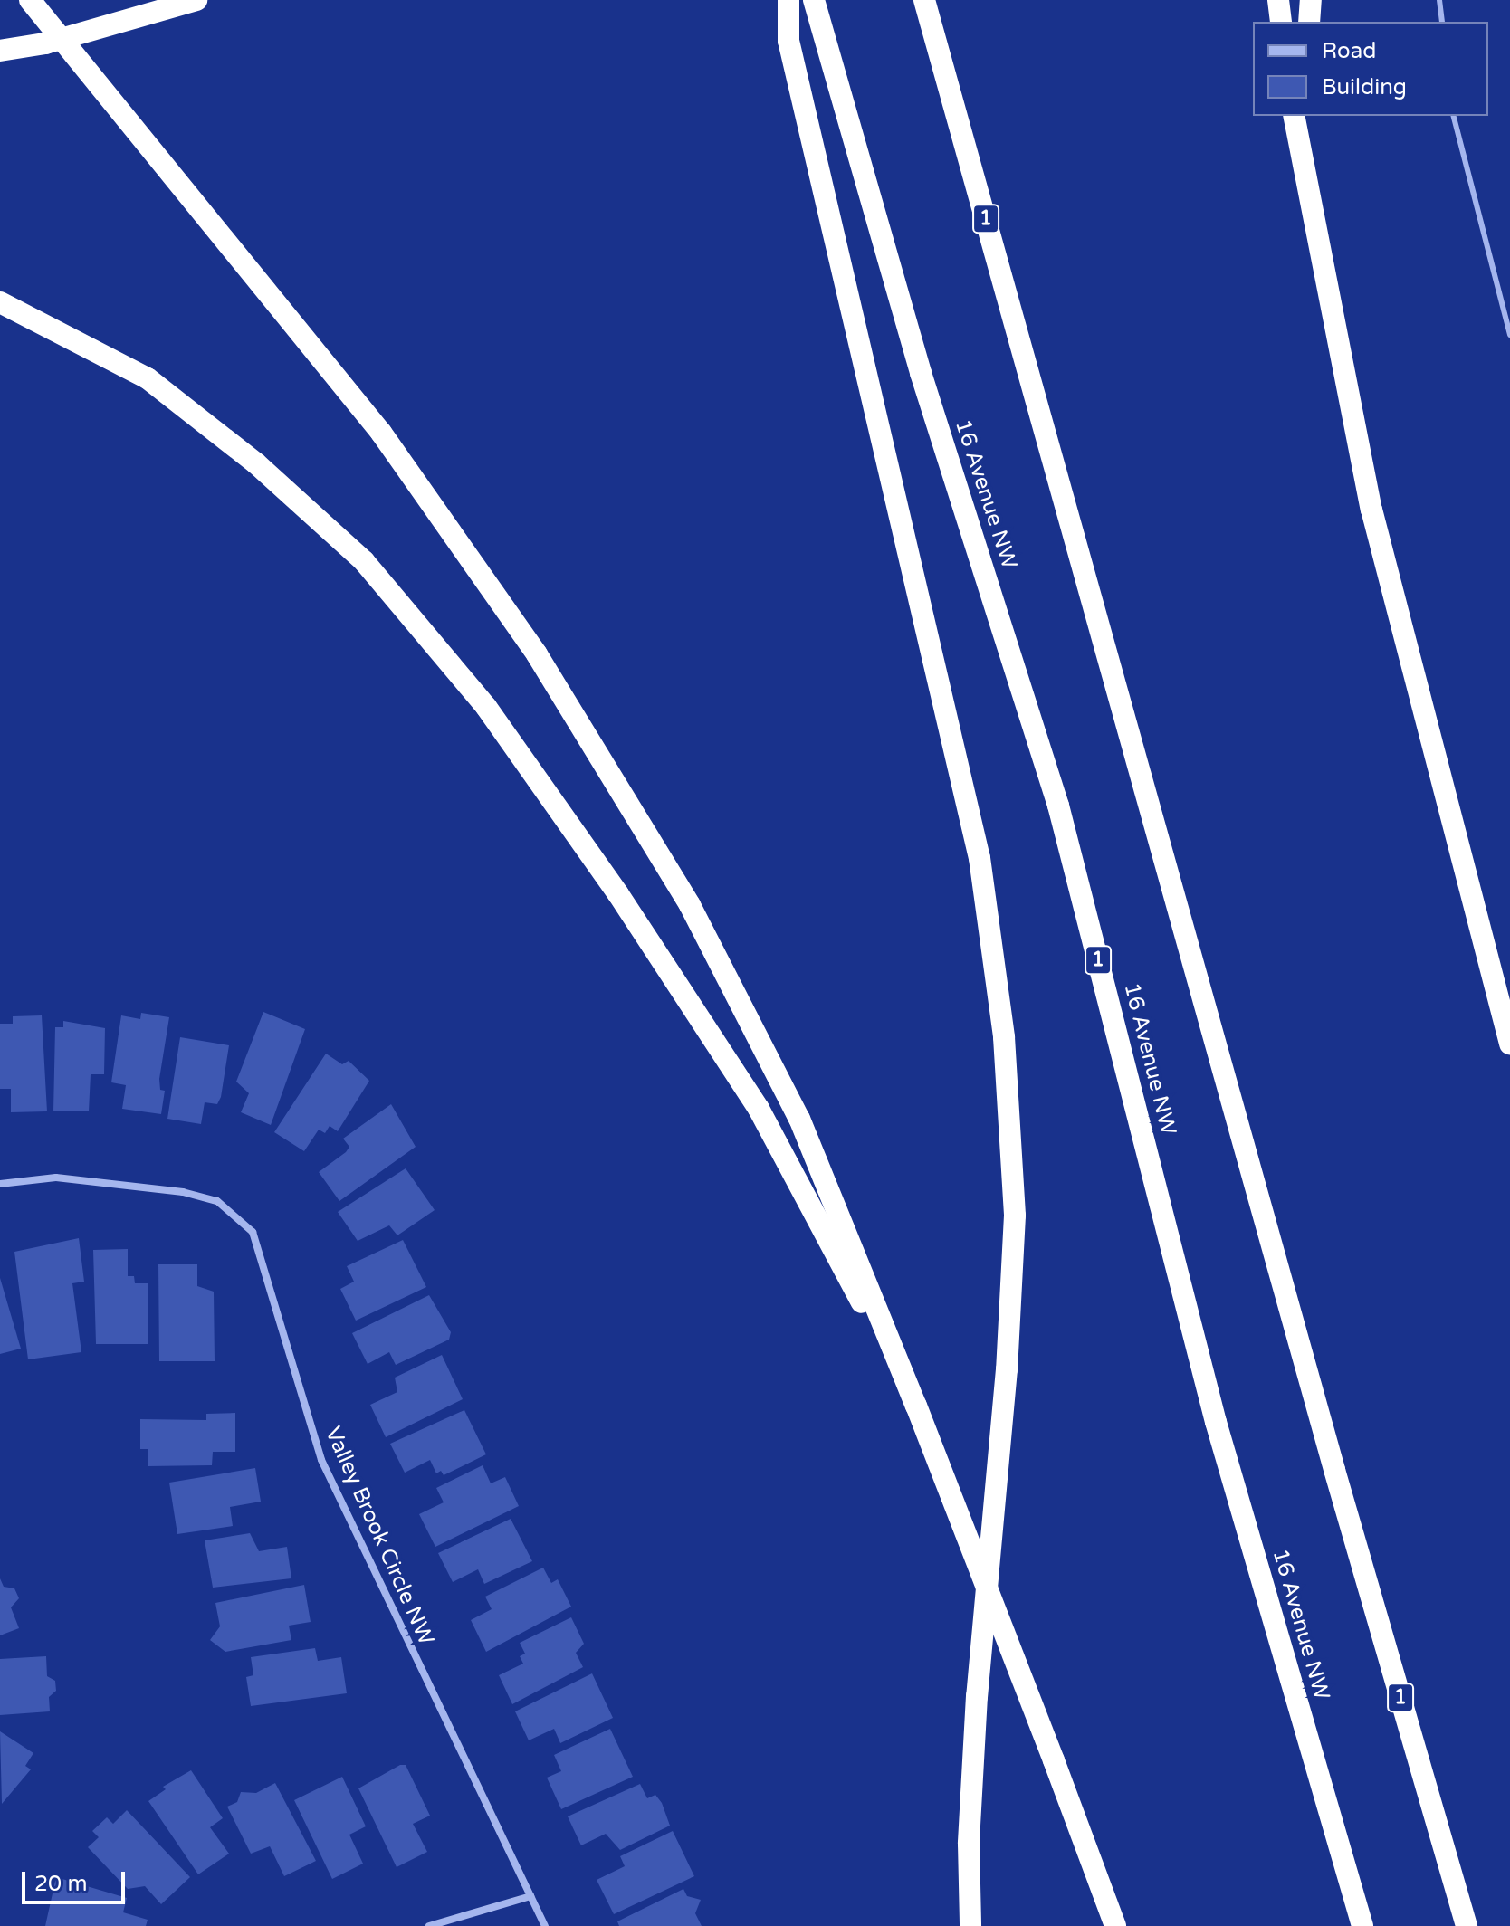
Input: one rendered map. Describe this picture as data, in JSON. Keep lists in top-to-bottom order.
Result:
{
  "streets": {
    "highway": ["1", "16 Avenue NW"],
    "street": ["Valley Brook Circle NW"]
  },
  "legend": ["Road", "Building"],
  "scale_bar": "20 m"
}
